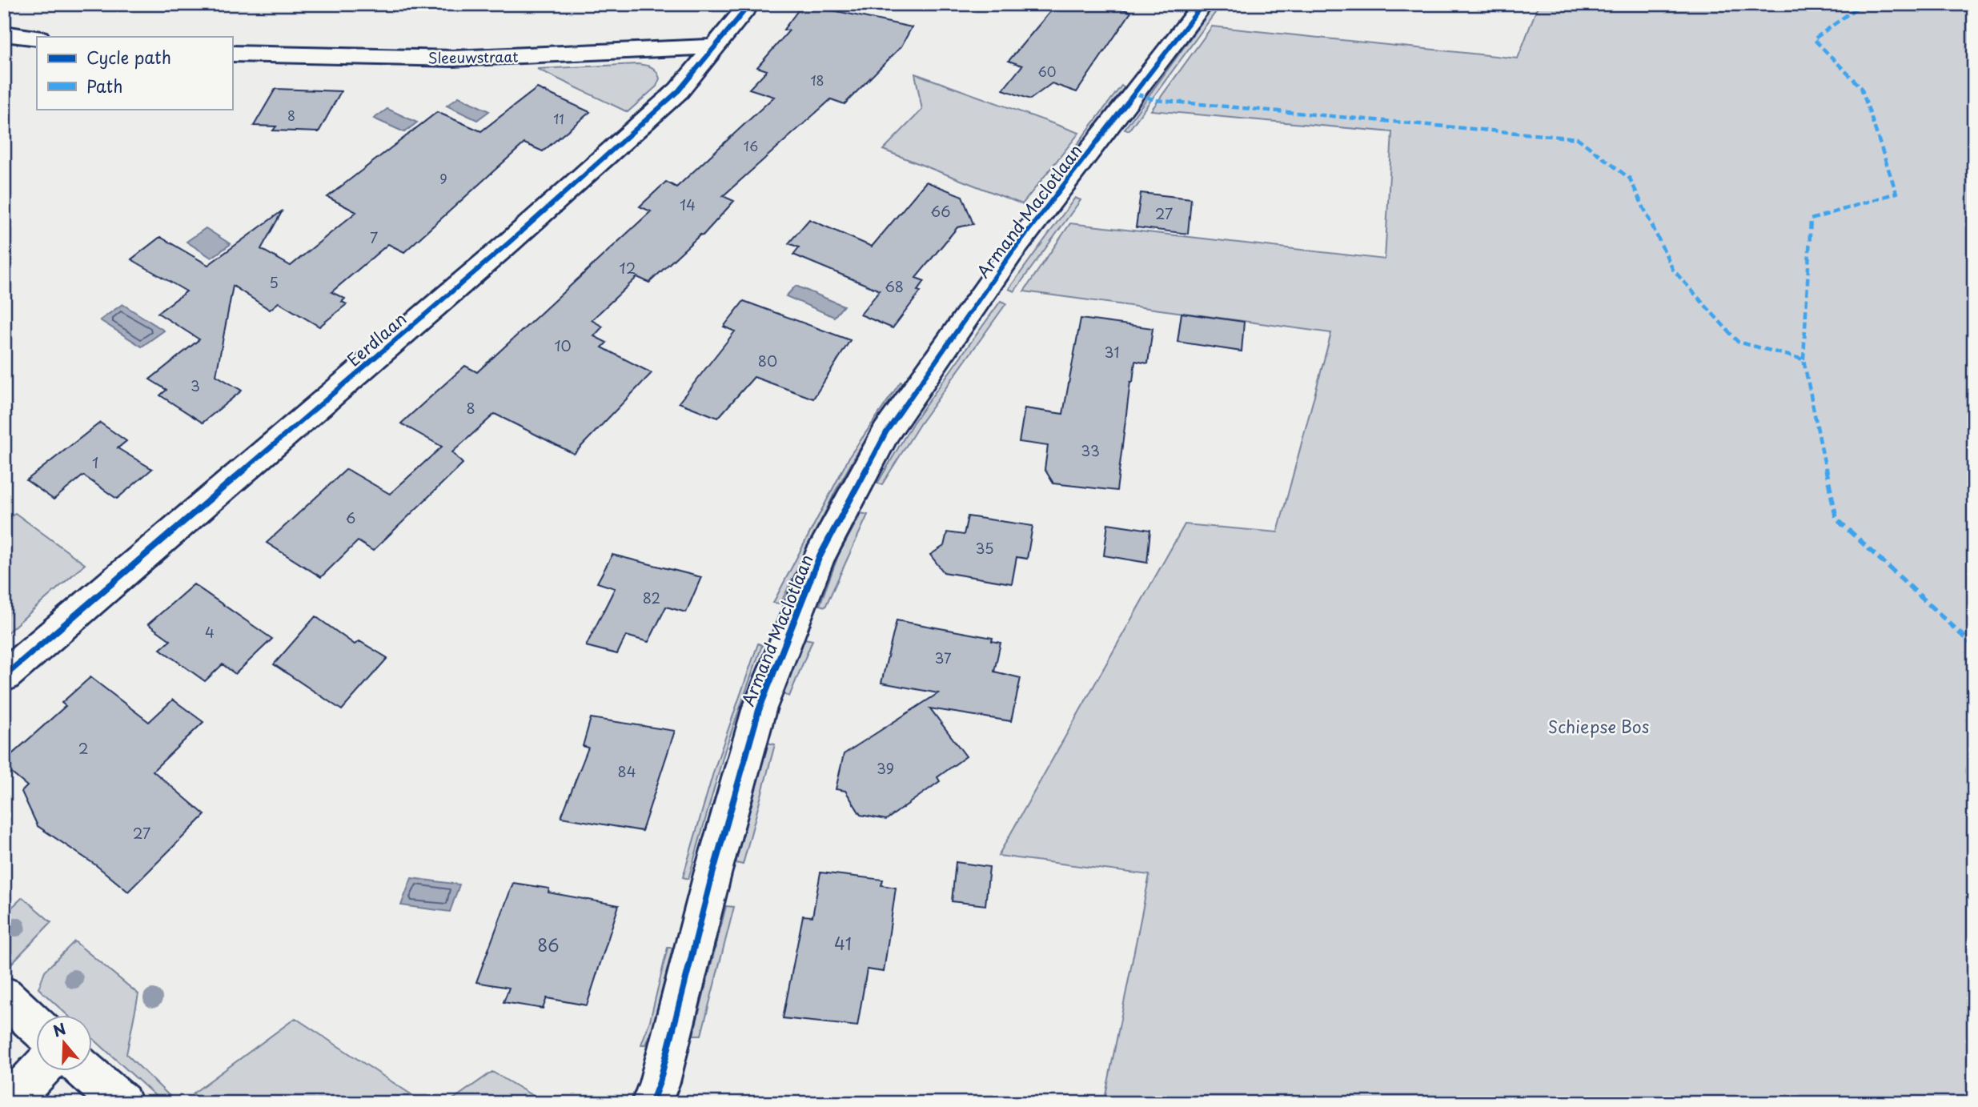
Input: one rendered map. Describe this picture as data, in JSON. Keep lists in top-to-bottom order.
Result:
{
  "streets": {
    "street": ["Sleeuwstraat", "Armand Maclotlaan", "Eerdlaan"]
  },
  "crossings": [
    ["Sleeuwstraat", "Eerdlaan"]
  ],
  "parks": ["Schiepse Bos"],
  "house_numbers": [
    "60",
    "18",
    "8",
    "11",
    "16",
    "9",
    "14",
    "66",
    "27",
    "7",
    "12",
    "5",
    "68",
    "10",
    "31",
    "80",
    "3",
    "8",
    "33",
    "1",
    "6",
    "35",
    "82",
    "4",
    "37",
    "2",
    "39",
    "84",
    "27",
    "41",
    "86"
  ],
  "legend": ["Cycle path", "Path"],
  "north": "top"
}
